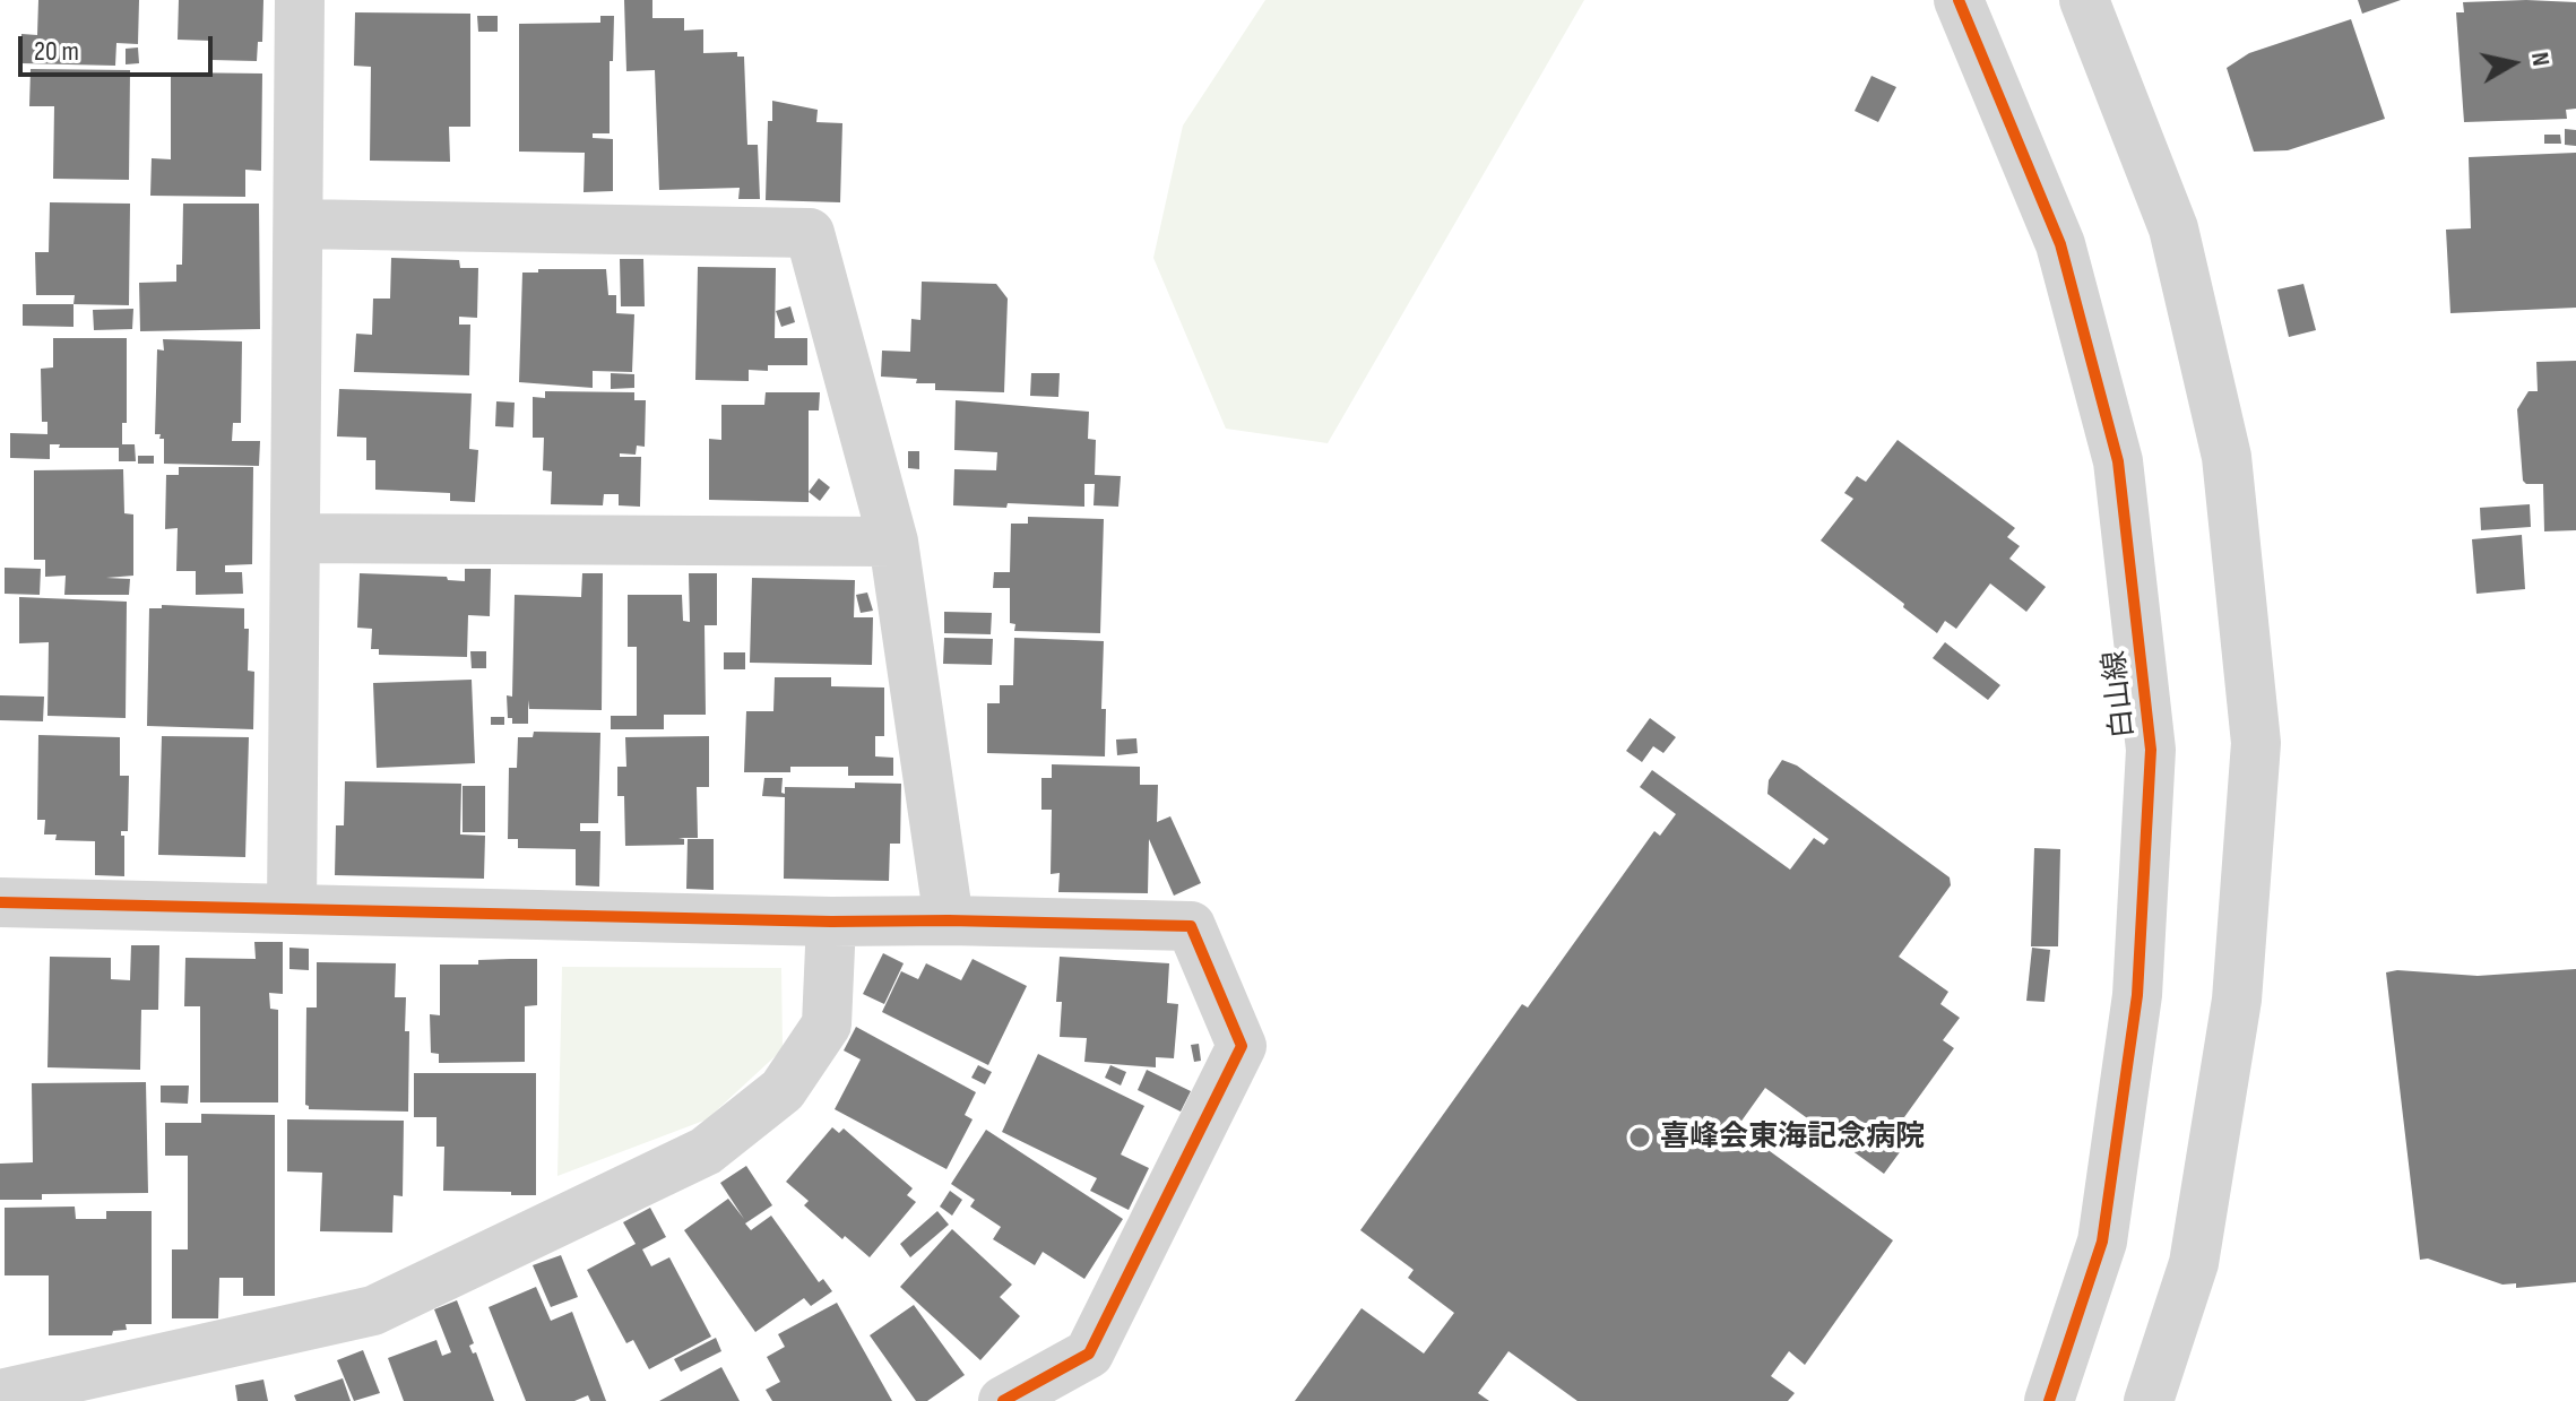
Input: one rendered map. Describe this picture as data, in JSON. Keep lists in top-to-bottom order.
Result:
{
  "streets": {
    "street": ["白山線"]
  },
  "places": ["喜峰会東海記念病院"],
  "scale_bar": "20 m",
  "north": "right"
}
